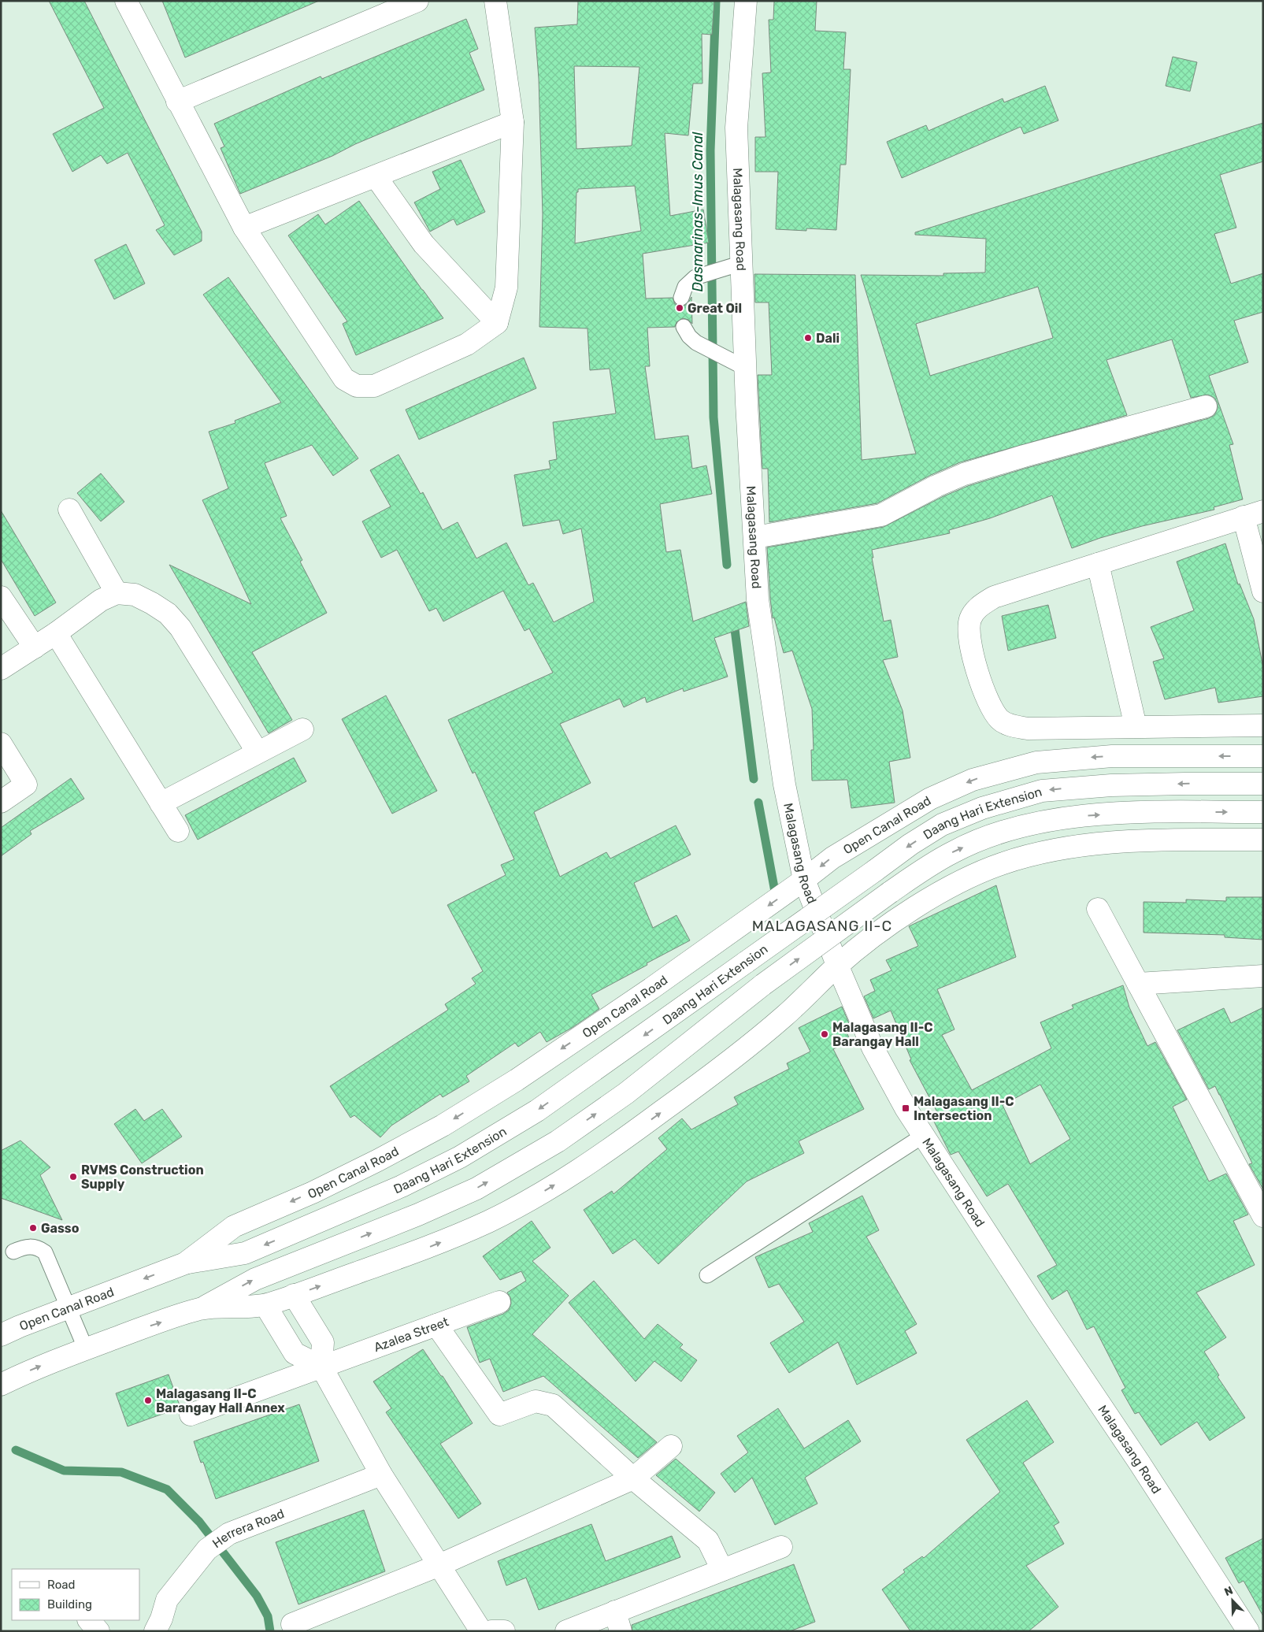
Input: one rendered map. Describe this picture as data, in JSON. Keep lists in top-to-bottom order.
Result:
{
  "streets": {
    "main road": [
      "Malagasang Road",
      "Daang Hari Extension",
      "Open Canal Road",
      "Azalea Street",
      "Herrera Road"
    ]
  },
  "crossings": [
    ["Malagasang Road", "Open Canal Road"],
    ["Daang Hari Extension", "Open Canal Road"]
  ],
  "districts": ["MALAGASANG II-C"],
  "water": ["Dasmarinas-Imus Canal"],
  "places": {
    "other": [
      "Great Oil",
      "Dali",
      "Malagasang II-C Barangay Hall",
      "RVMS Construction Supply",
      "Gasso",
      "Malagasang II-C Barangay Hall Annex"
    ],
    "transit": ["Malagasang II-C Intersection"]
  },
  "legend": ["Road", "Building"],
  "north": "top left"
}
